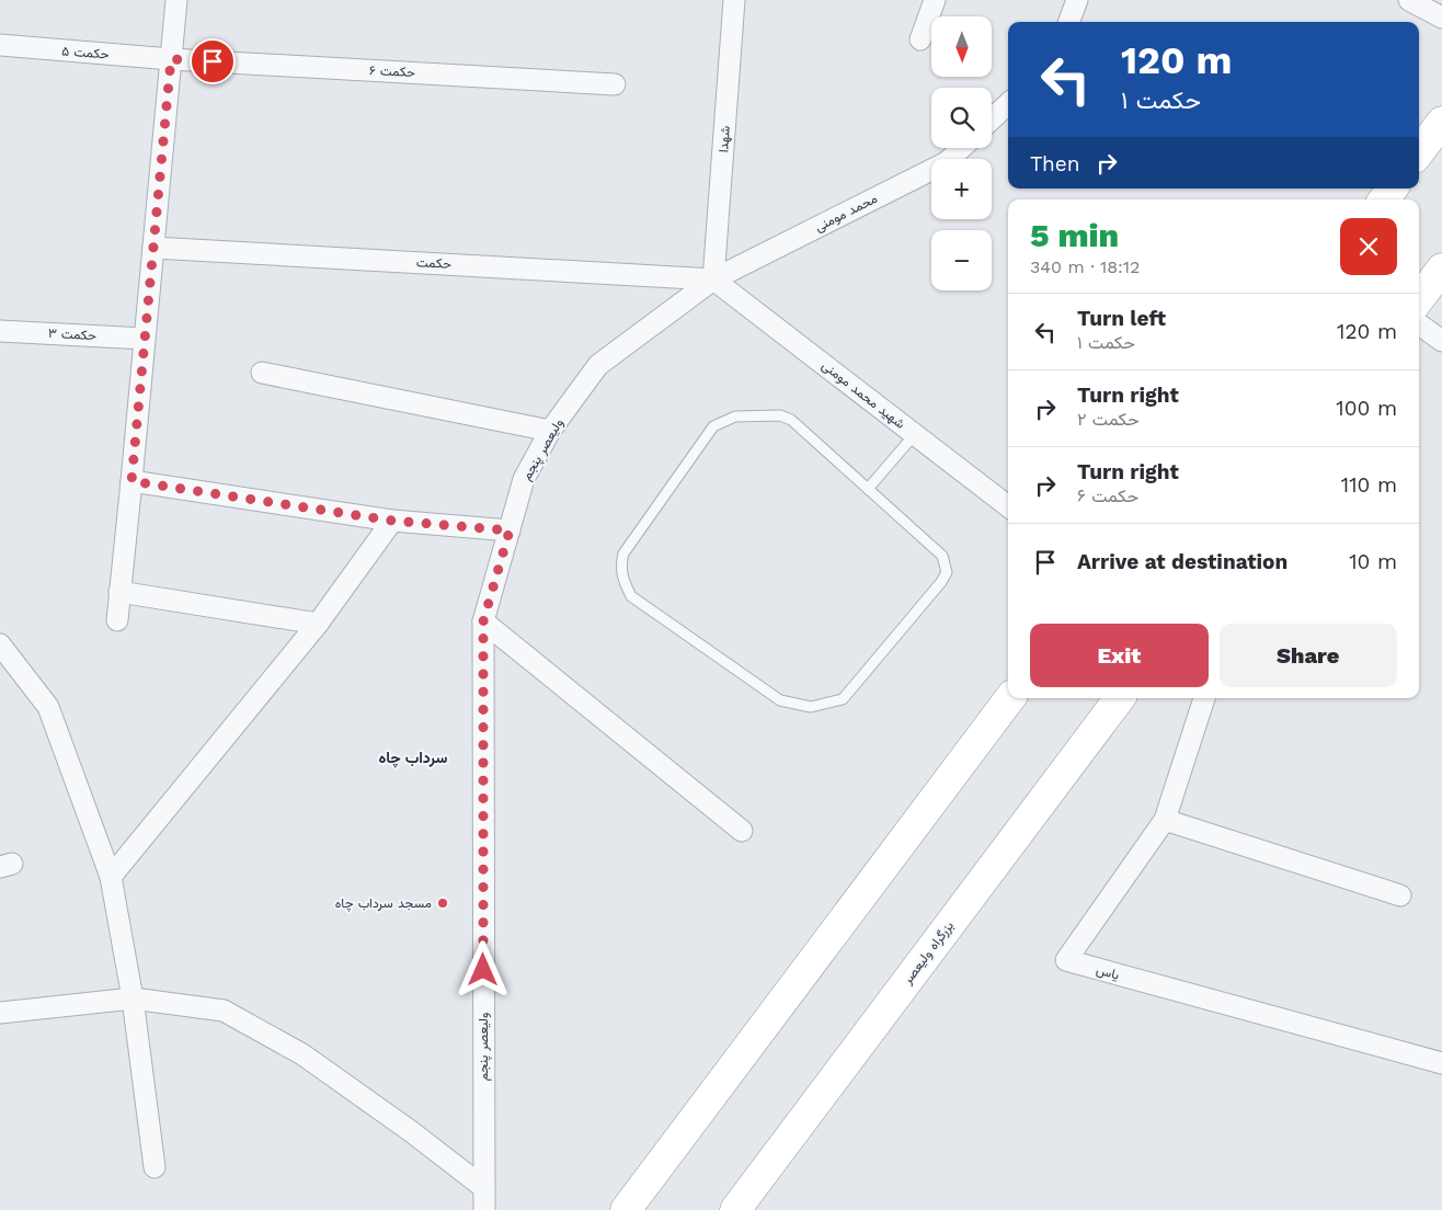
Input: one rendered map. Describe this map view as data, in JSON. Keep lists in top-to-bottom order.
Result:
{
  "streets": {
    "highway": ["بزرگراه ولیعصر"],
    "street": [
      "حکمت ۵",
      "حکمت ۶",
      "شهدا",
      "محمد مومنی",
      "حکمت",
      "حکمت ۳",
      "شهید محمد مومنی",
      "ولیعصر پنجم",
      "یاس"
    ]
  },
  "crossings": [
    ["حکمت ۵", "حکمت ۶"],
    ["شهدا", "محمد مومنی"],
    ["شهدا", "حکمت"],
    ["شهدا", "شهید محمد مومنی"],
    ["شهدا", "ولیعصر پنجم"],
    ["محمد مومنی", "حکمت"],
    ["محمد مومنی", "شهید محمد مومنی"],
    ["محمد مومنی", "ولیعصر پنجم"],
    ["حکمت", "شهید محمد مومنی"],
    ["حکمت", "ولیعصر پنجم"],
    ["شهید محمد مومنی", "ولیعصر پنجم"]
  ],
  "districts": ["سرداب چاه"],
  "places": ["مسجد سرداب چاه"],
  "north": "bottom",
  "page": {
    "map_buttons": ["+", "−"],
    "turn": ["120 m", "حکمت ۱"],
    "then": "Then",
    "heading": ["5 min", "340 m · 18:12"],
    "list": [
      {
        "name": "Turn left",
        "note": "حکمت ۱",
        "value": "120 m"
      },
      {
        "name": "Turn right",
        "note": "حکمت ۲",
        "value": "100 m"
      },
      {
        "name": "Turn right",
        "note": "حکمت ۶",
        "value": "110 m"
      },
      {
        "name": "Arrive at destination",
        "value": "10 m"
      }
    ],
    "buttons": ["Exit", "Share"]
  }
}
